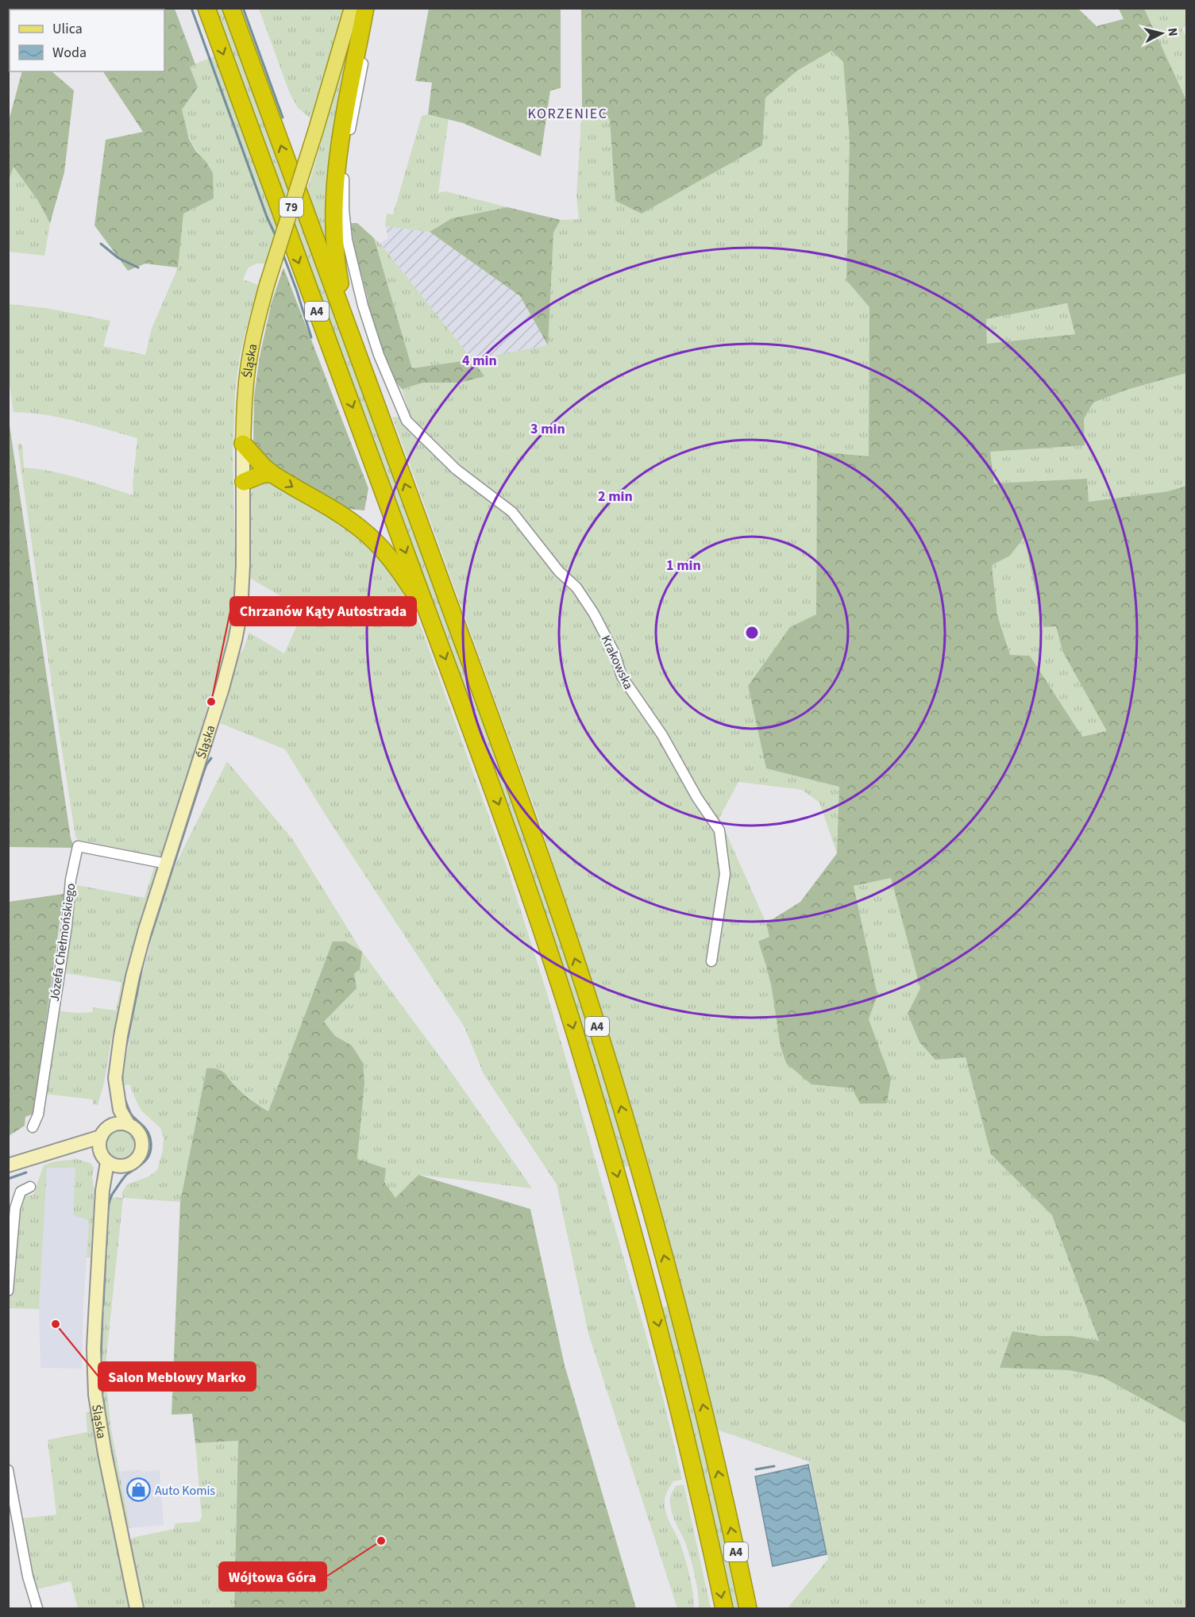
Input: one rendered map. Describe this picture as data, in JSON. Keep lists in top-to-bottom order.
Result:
{
  "streets": {
    "highway": ["A4"],
    "main road": ["79", "Śląska"],
    "street": ["Krakowska", "Józefa Chełmońskiego"]
  },
  "crossings": [
    ["79", "Śląska"],
    ["Śląska", "Józefa Chełmońskiego"]
  ],
  "districts": ["KORZENIEC"],
  "places": {
    "other": ["Chrzanów Kąty Autostrada", "Salon Meblowy Marko", "Wójtowa Góra"],
    "shop": ["Auto Komis"]
  },
  "legend": ["Ulica", "Woda"],
  "north": "right",
  "rings": [
    "4 min",
    "3 min",
    "2 min",
    "1 min"
  ]
}
